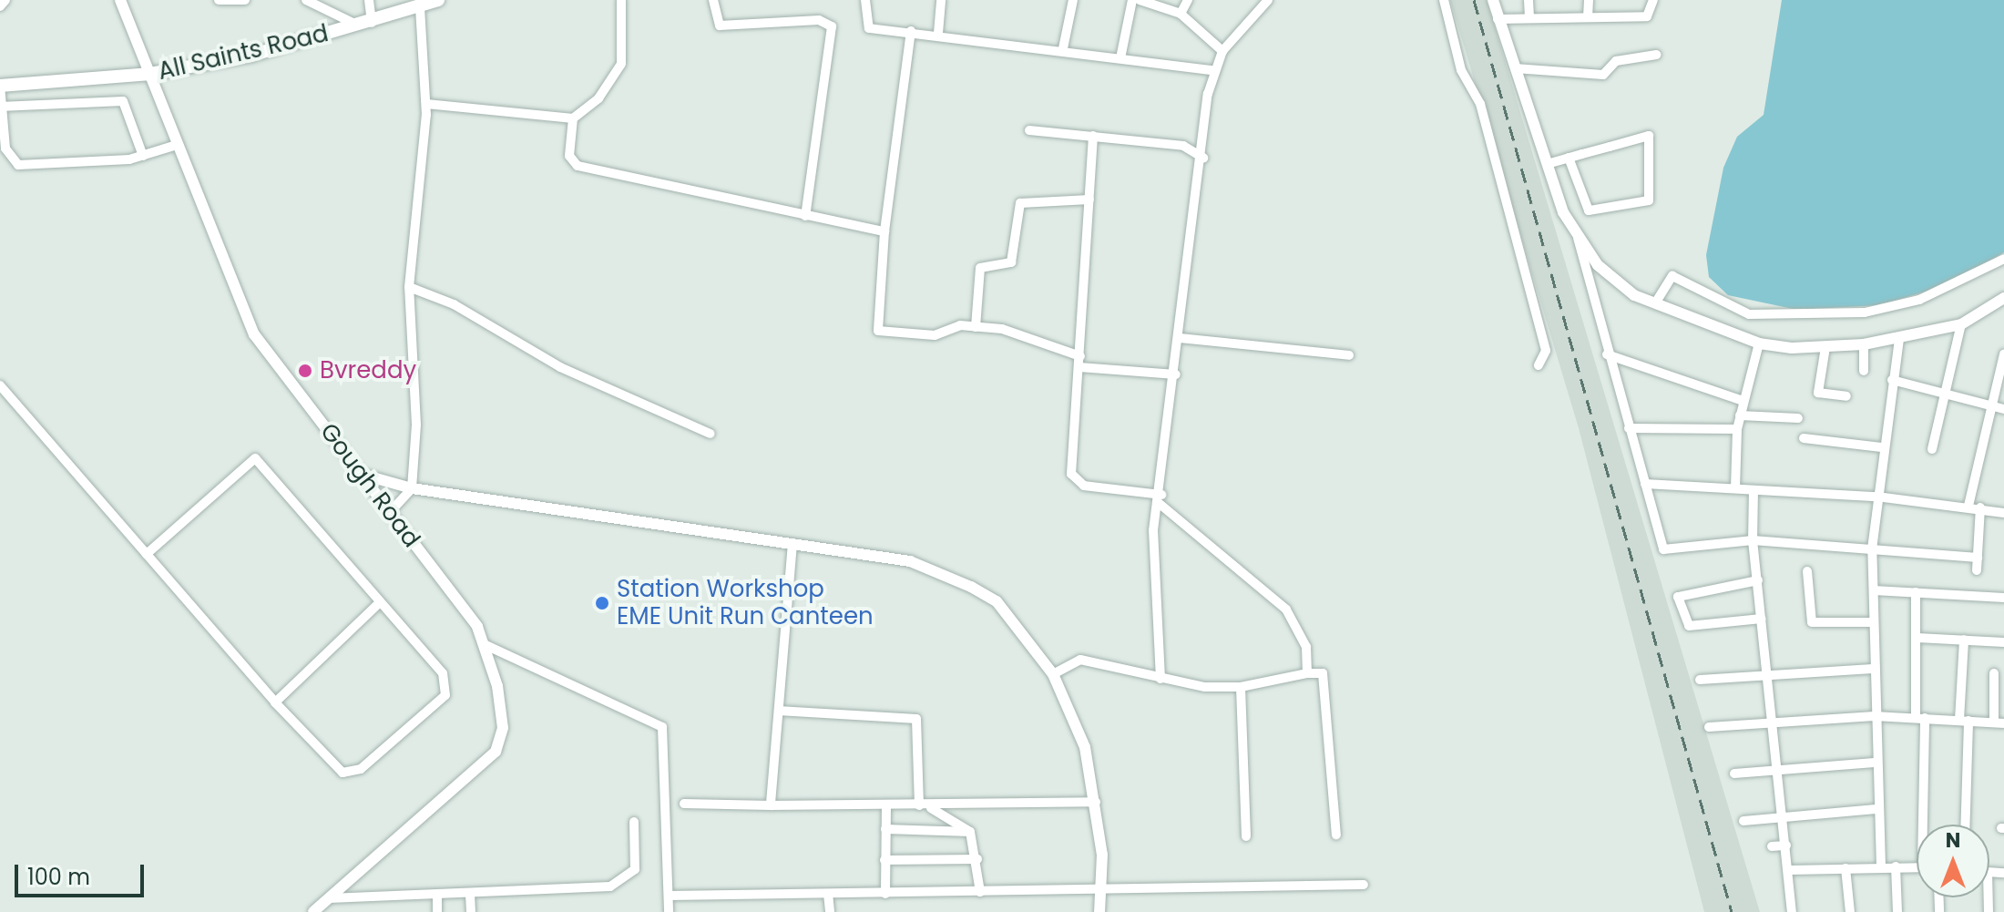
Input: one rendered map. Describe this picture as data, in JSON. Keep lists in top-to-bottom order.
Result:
{
  "streets": {
    "main road": ["All Saints Road"],
    "street": ["Gough Road"]
  },
  "crossings": [
    ["All Saints Road", "Gough Road"]
  ],
  "places": ["Bvreddy", "Station Workshop EME Unit Run Canteen"],
  "scale_bar": "100 m",
  "north": "top"
}
